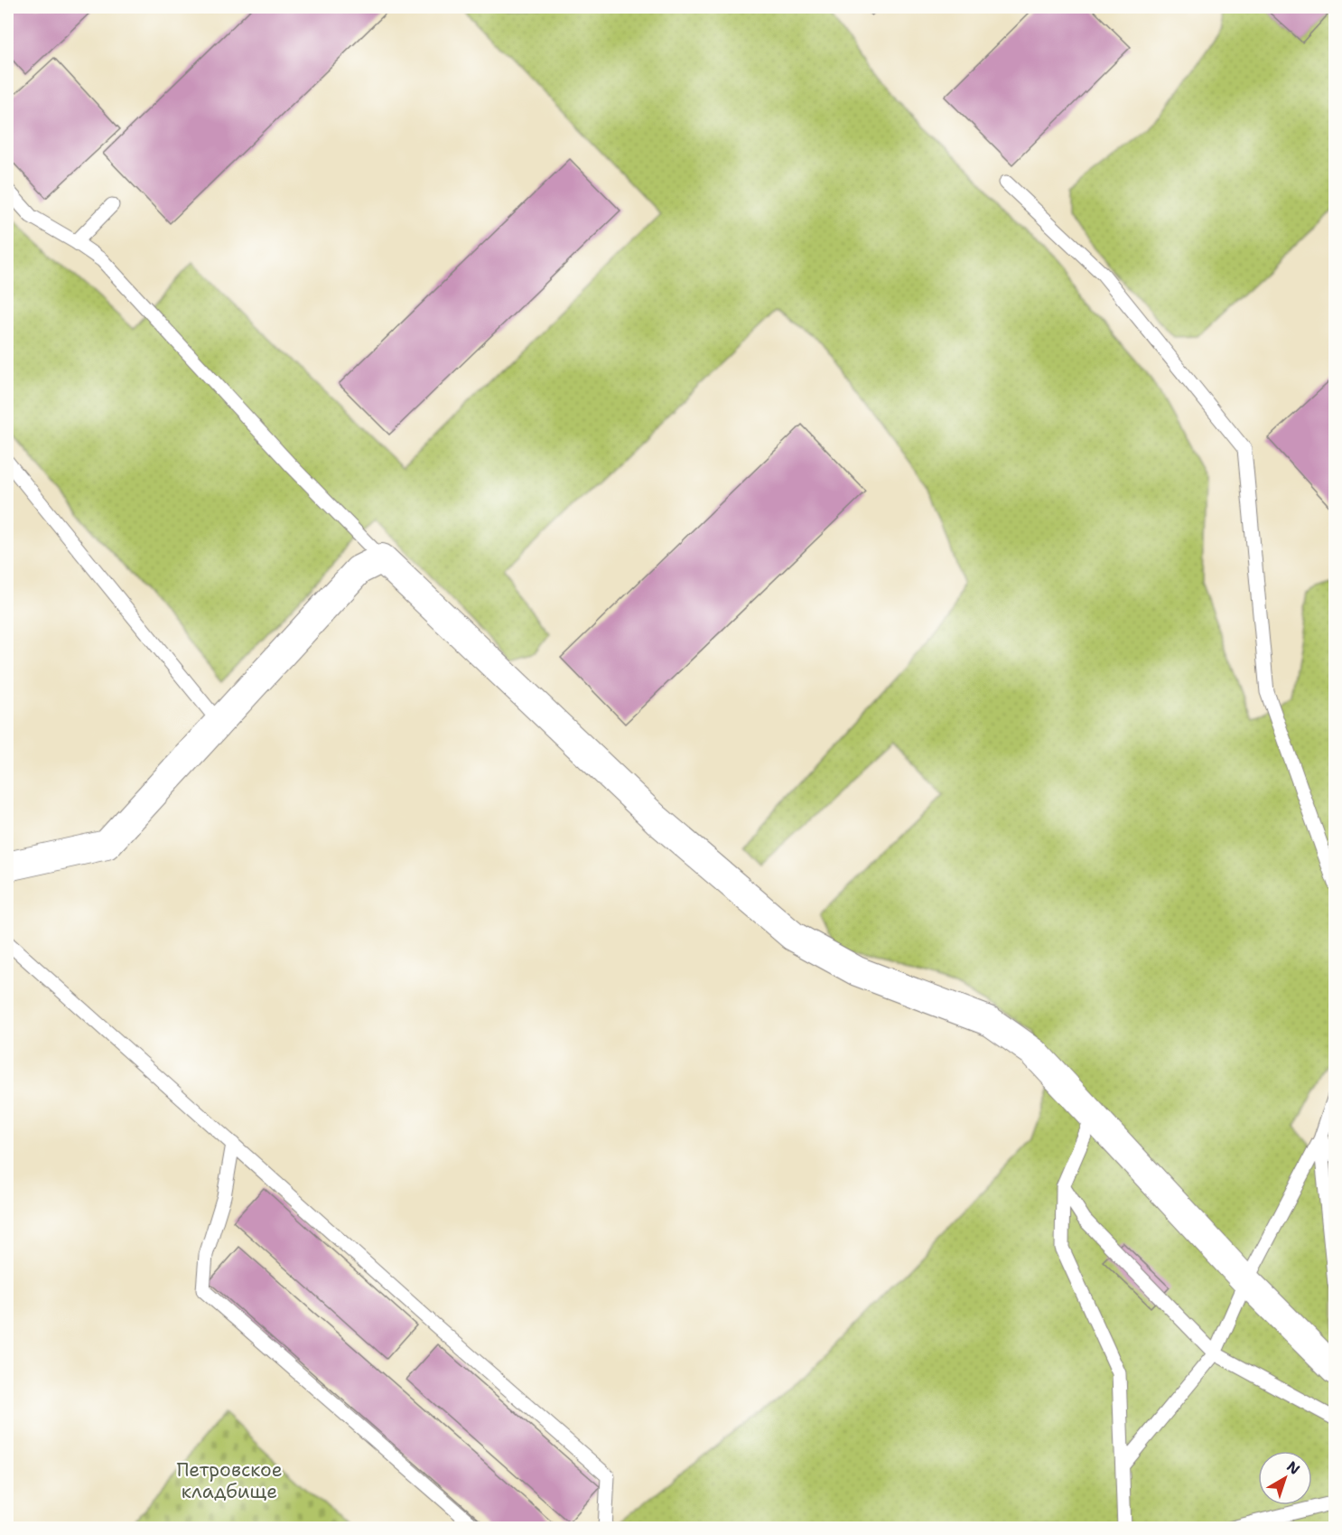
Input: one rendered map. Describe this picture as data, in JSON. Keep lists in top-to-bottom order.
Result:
{
  "parks": ["Петровское кладбище"],
  "north": "top right"
}
